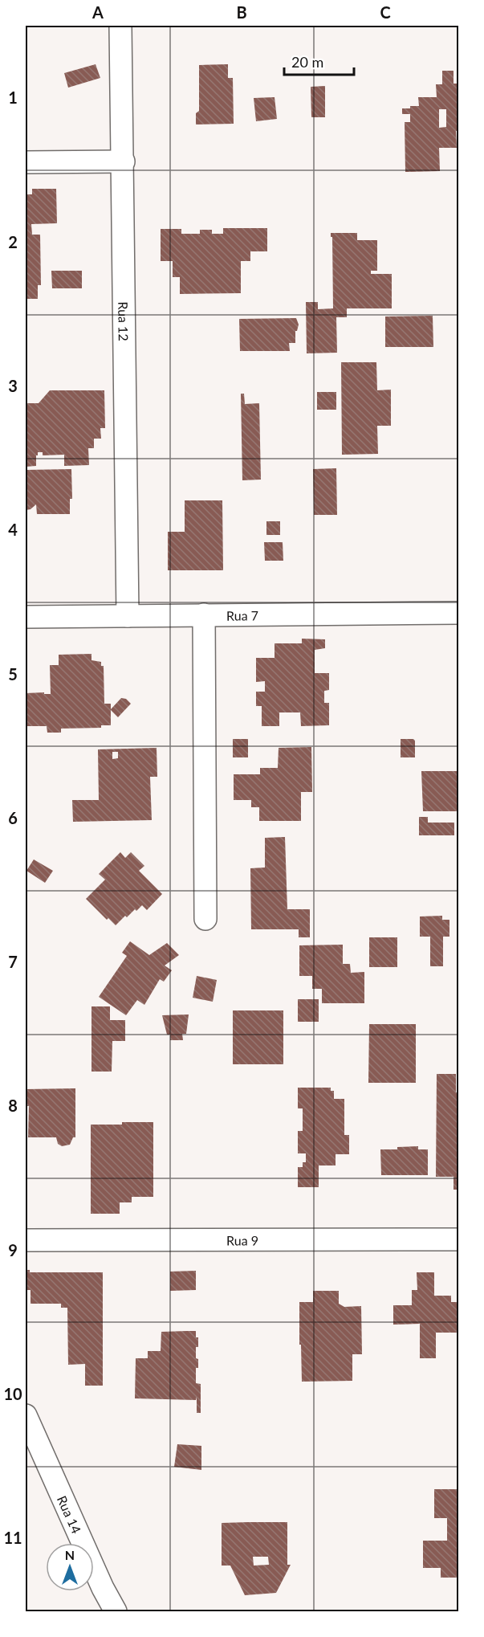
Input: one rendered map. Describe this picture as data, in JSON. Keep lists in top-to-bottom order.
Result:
{
  "streets": {
    "street": [
      "Rua 12",
      "Rua 7",
      "Rua 9",
      "Rua 14"
    ]
  },
  "crossings": [
    ["Rua 12", "Rua 7"]
  ],
  "scale_bar": "20 m",
  "north": "top",
  "grid": {
    "columns": ["A", "B", "C"],
    "rows": [
      "1",
      "2",
      "3",
      "4",
      "5",
      "6",
      "7",
      "8",
      "9",
      "10",
      "11"
    ]
  }
}
